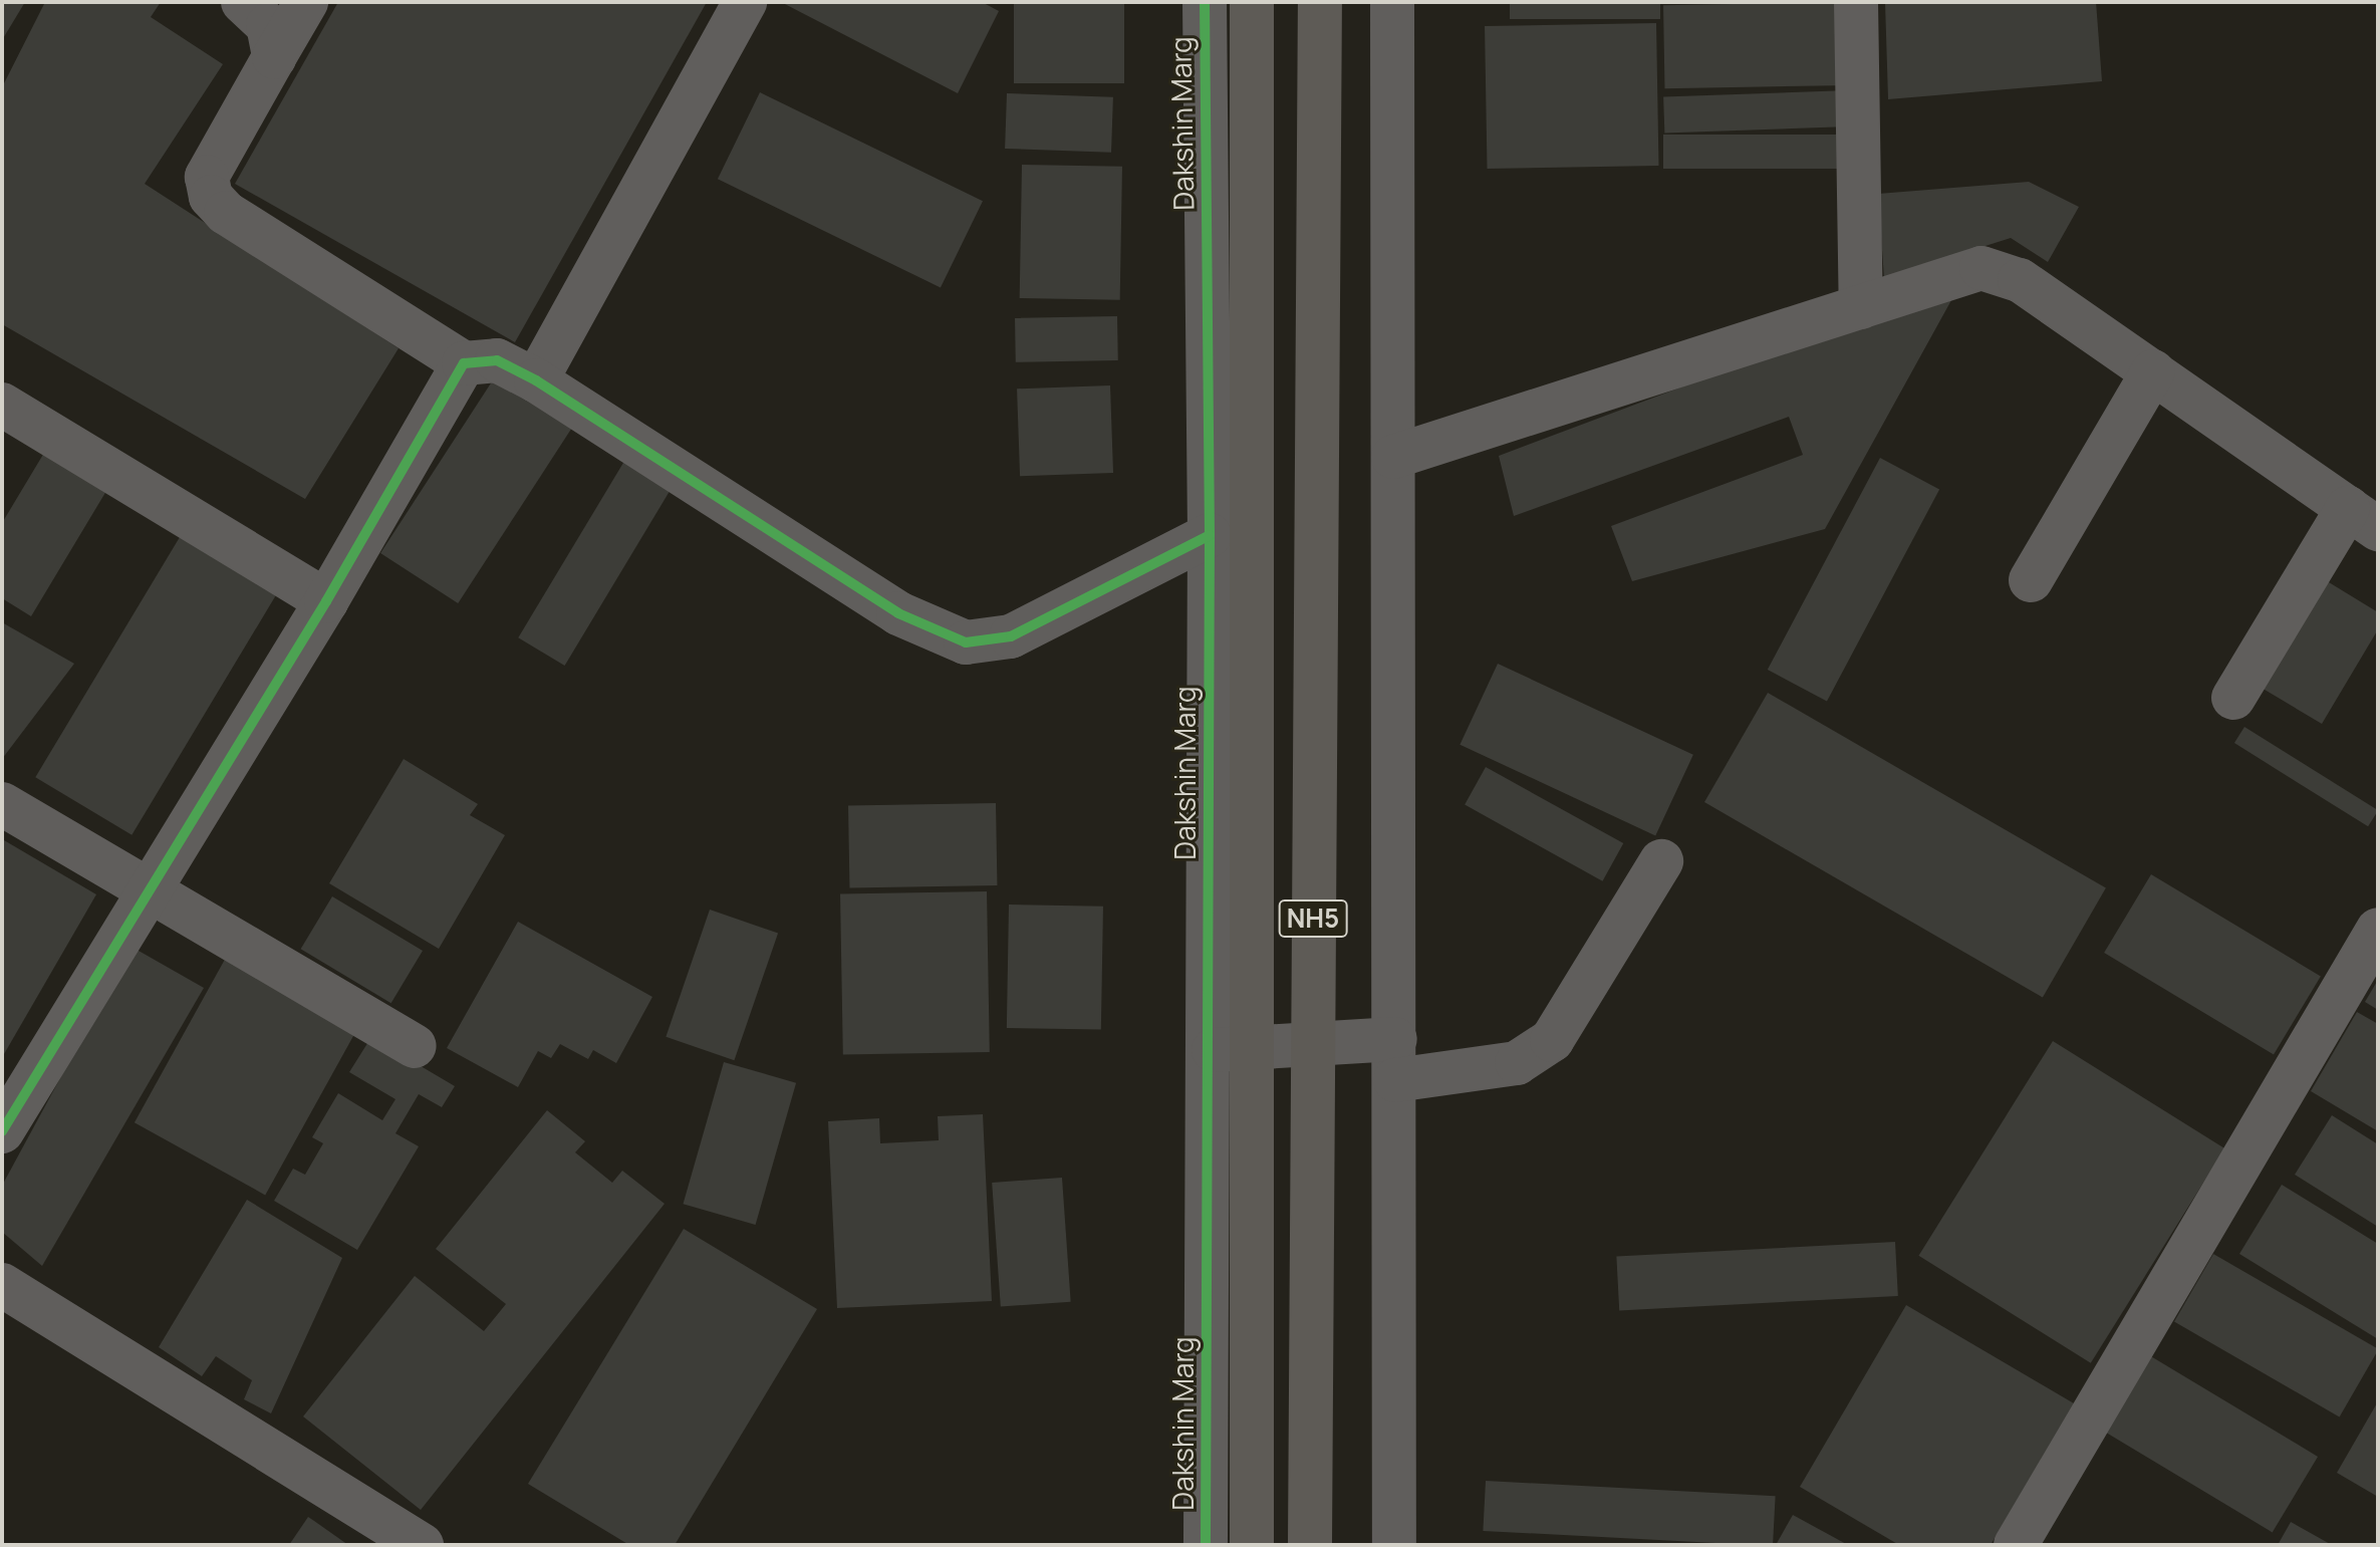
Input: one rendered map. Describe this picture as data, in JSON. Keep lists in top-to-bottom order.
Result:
{
  "streets": {
    "highway": ["NH5"],
    "street": ["Dakshin Marg"]
  }
}
